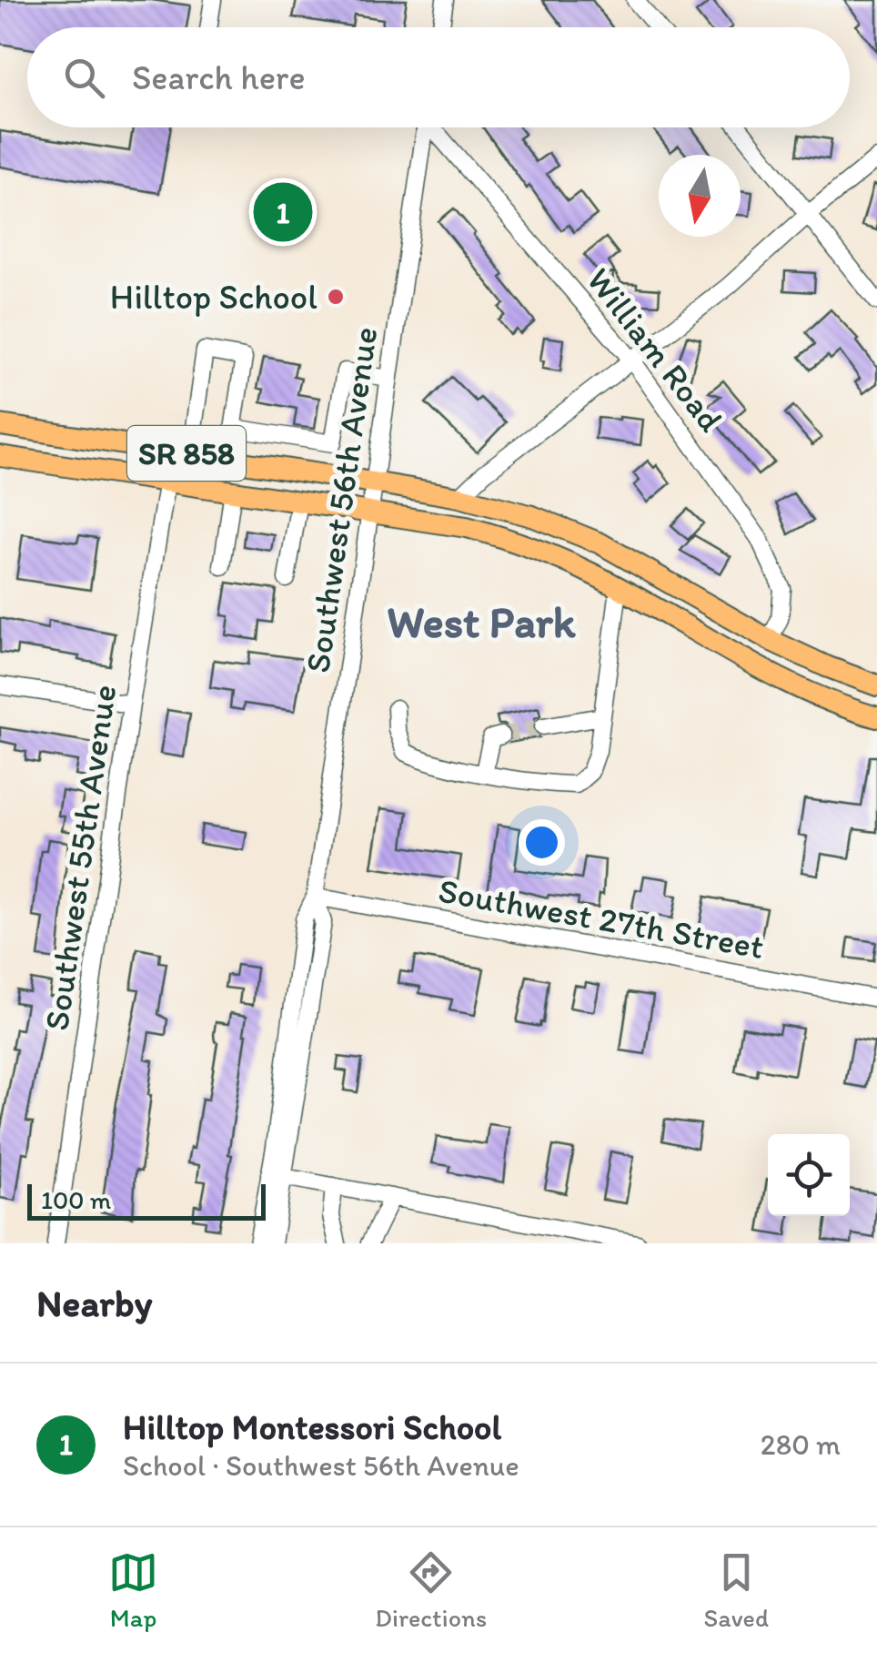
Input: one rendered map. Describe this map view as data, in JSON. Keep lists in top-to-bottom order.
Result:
{
  "streets": {
    "main road": ["SR 858"],
    "street": [
      "William Road",
      "Southwest 56th Avenue",
      "Southwest 55th Avenue",
      "Southwest 27th Street"
    ]
  },
  "crossings": [
    ["William Road", "SR 858"],
    ["SR 858", "Southwest 56th Avenue"],
    ["SR 858", "Southwest 55th Avenue"],
    ["Southwest 56th Avenue", "Southwest 27th Street"]
  ],
  "districts": ["West Park"],
  "places": ["Hilltop School"],
  "scale_bar": "100 m",
  "north": "bottom",
  "page": {
    "search": "Search here",
    "pins": "1",
    "scale": "100 m",
    "heading": "Nearby",
    "list": [
      {
        "mark": "1",
        "name": "Hilltop Montessori School",
        "note": "School · Southwest 56th Avenue",
        "value": "280 m"
      }
    ],
    "nav": ["Map", "Directions", "Saved"]
  }
}
